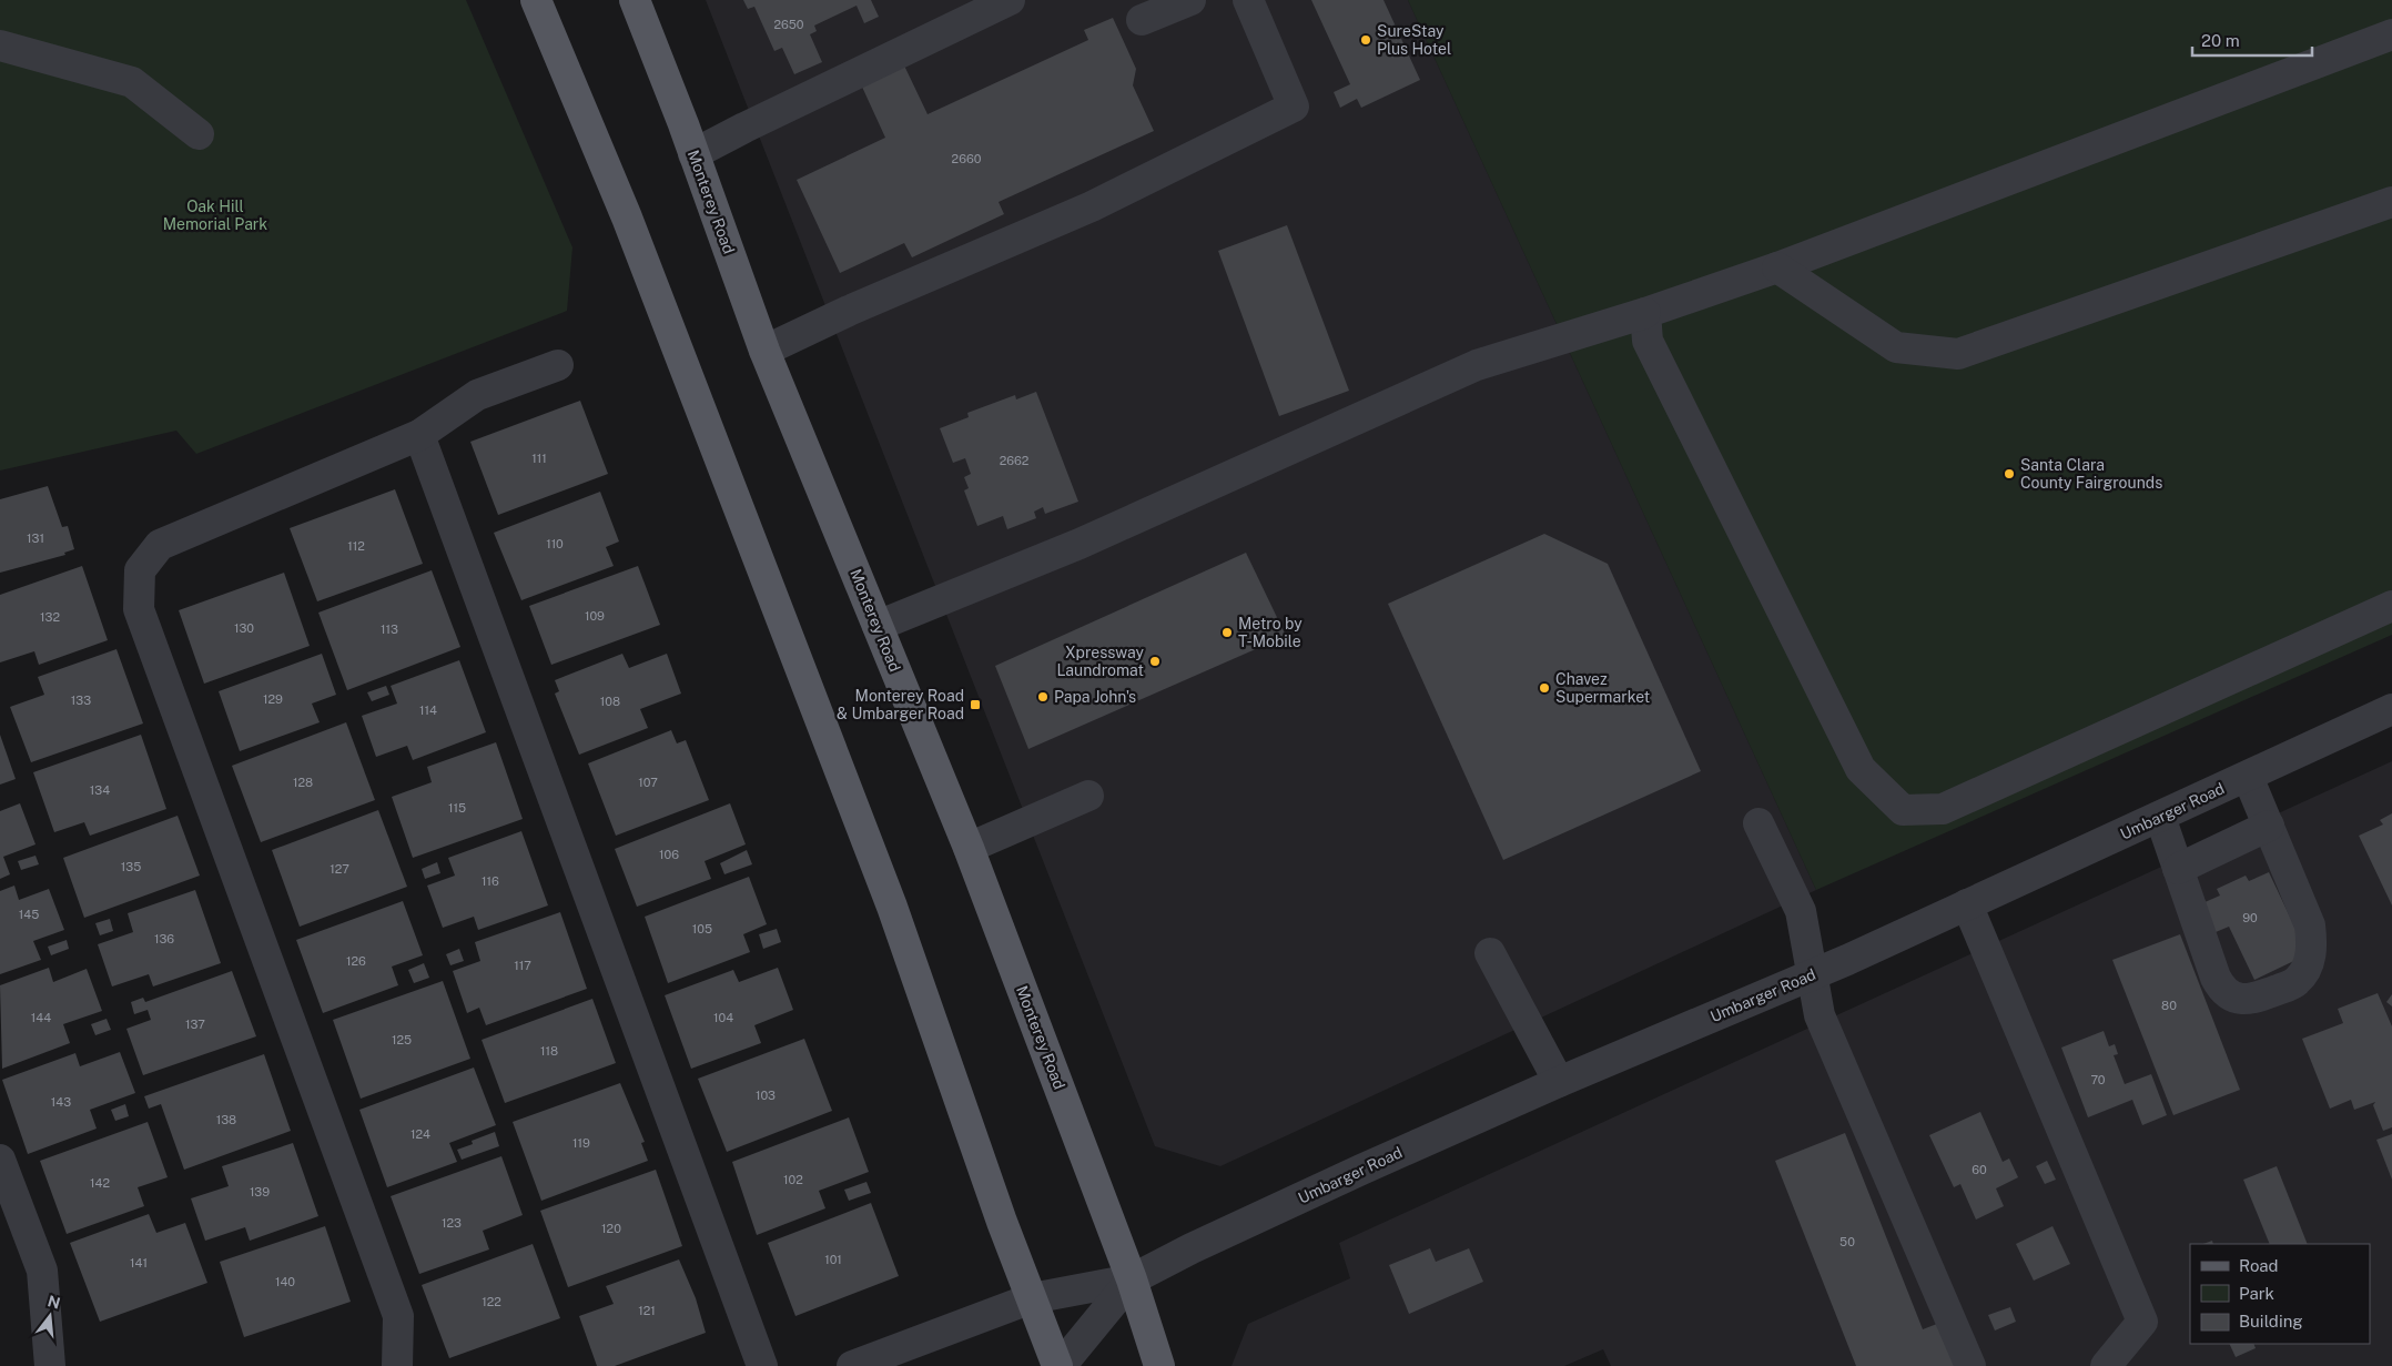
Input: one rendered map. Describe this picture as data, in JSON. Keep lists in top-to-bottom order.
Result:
{
  "streets": {
    "main road": ["Monterey Road"],
    "street": ["Umbarger Road"]
  },
  "crossings": [
    ["Monterey Road", "Umbarger Road"]
  ],
  "parks": ["Oak Hill Memorial Park"],
  "places": {
    "other": [
      "SureStay Plus Hotel",
      "Santa Clara County Fairgrounds",
      "Metro by T-Mobile",
      "Xpressway Laundromat",
      "Chavez Supermarket",
      "Papa John's"
    ],
    "transit": ["Monterey Road & Umbarger Road"]
  },
  "house_numbers": [
    "2650",
    "2660",
    "111",
    "2662",
    "131",
    "110",
    "112",
    "109",
    "132",
    "130",
    "113",
    "129",
    "133",
    "108",
    "114",
    "128",
    "107",
    "134",
    "115",
    "106",
    "135",
    "127",
    "116",
    "145",
    "90",
    "105",
    "136",
    "126",
    "117",
    "80",
    "144",
    "104",
    "137",
    "125",
    "118",
    "70",
    "103",
    "143",
    "138",
    "124",
    "119",
    "60",
    "102",
    "142",
    "139",
    "123",
    "120",
    "50",
    "101",
    "141",
    "140",
    "122",
    "121"
  ],
  "legend": ["Road", "Park", "Building"],
  "scale_bar": "20 m",
  "north": "top"
}
